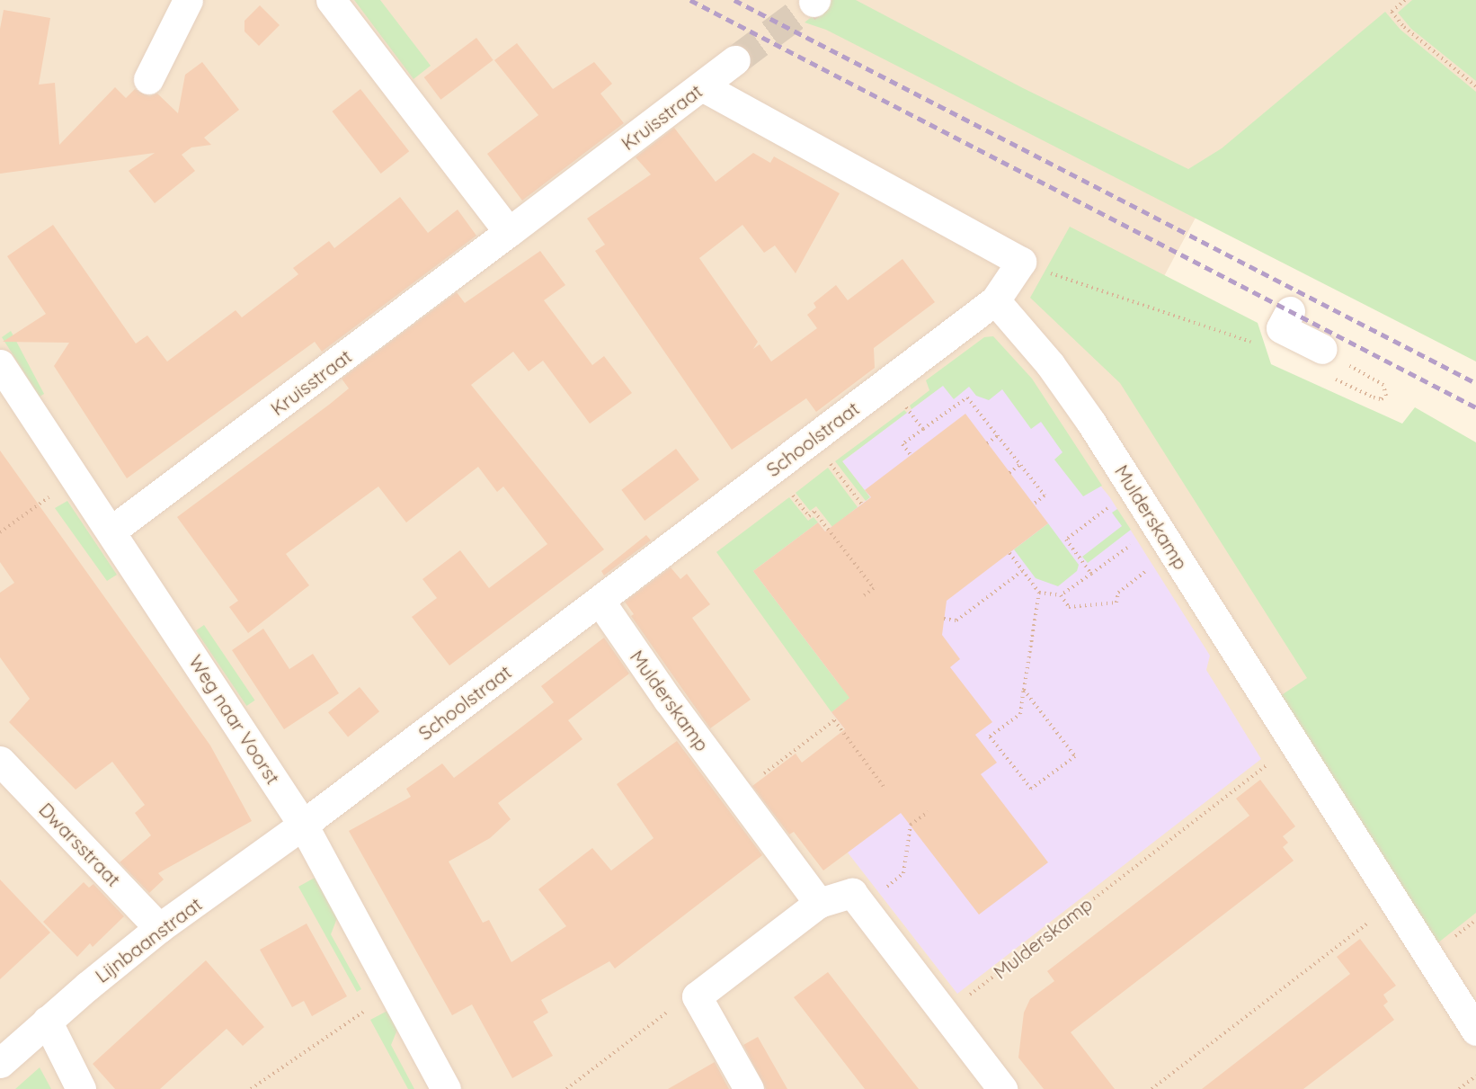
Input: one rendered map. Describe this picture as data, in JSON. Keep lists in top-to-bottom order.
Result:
{
  "streets": {
    "street": [
      "Kruisstraat",
      "Schoolstraat",
      "Mulderskamp",
      "Weg naar Voorst",
      "Dwarsstraat",
      "Lijnbaanstraat"
    ]
  },
  "crossings": [
    ["Kruisstraat", "Schoolstraat"],
    ["Kruisstraat", "Weg naar Voorst"],
    ["Schoolstraat", "Mulderskamp"],
    ["Schoolstraat", "Weg naar Voorst"],
    ["Schoolstraat", "Lijnbaanstraat"],
    ["Weg naar Voorst", "Lijnbaanstraat"],
    ["Dwarsstraat", "Lijnbaanstraat"]
  ]
}
